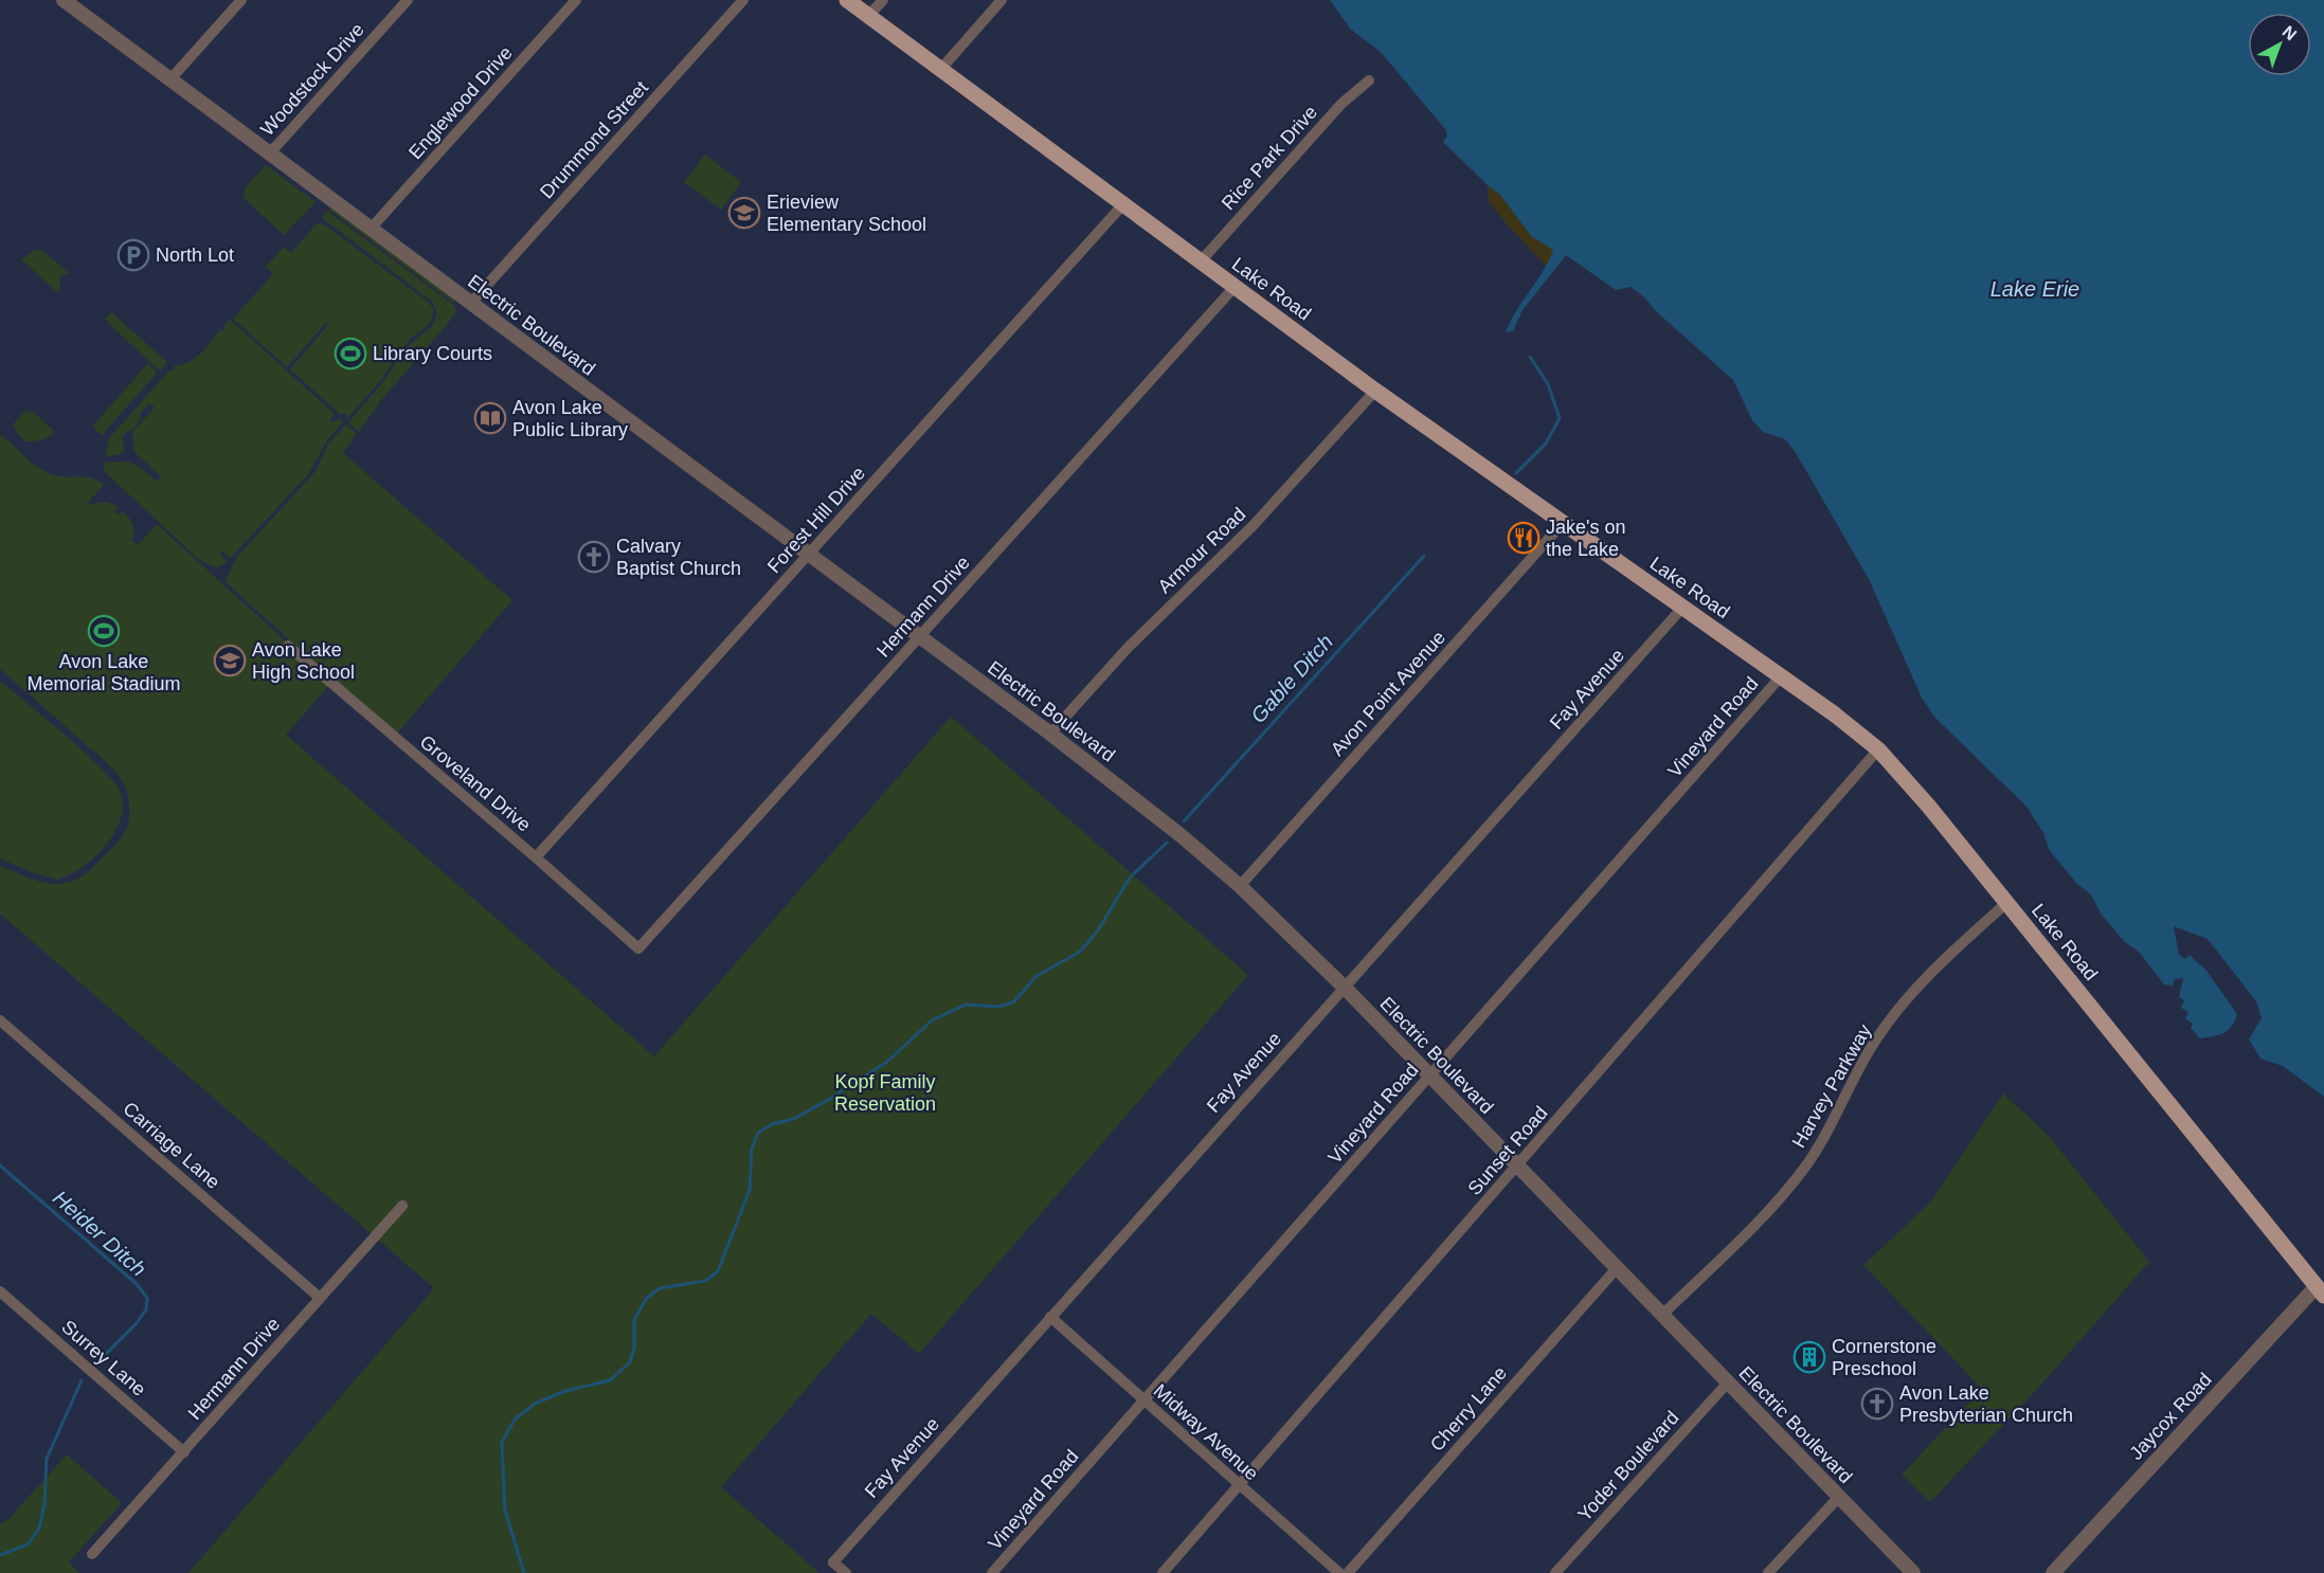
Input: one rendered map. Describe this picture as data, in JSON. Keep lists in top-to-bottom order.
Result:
{
  "streets": {
    "main road": ["Lake Road"],
    "street": [
      "Woodstock Drive",
      "Englewood Drive",
      "Drummond Street",
      "Rice Park Drive",
      "Electric Boulevard",
      "Forest Hill Drive",
      "Armour Road",
      "Hermann Drive",
      "Fay Avenue",
      "Avon Point Avenue",
      "Vineyard Road",
      "Groveland Drive",
      "Harvey Parkway",
      "Carriage Lane",
      "Sunset Road",
      "Surrey Lane",
      "Cherry Lane",
      "Jaycox Road",
      "Midway Avenue",
      "Yoder Boulevard"
    ]
  },
  "crossings": [
    ["Woodstock Drive", "Electric Boulevard"],
    ["Englewood Drive", "Electric Boulevard"],
    ["Drummond Street", "Electric Boulevard"],
    ["Rice Park Drive", "Lake Road"],
    ["Lake Road", "Forest Hill Drive"],
    ["Lake Road", "Armour Road"],
    ["Lake Road", "Hermann Drive"],
    ["Lake Road", "Fay Avenue"],
    ["Lake Road", "Avon Point Avenue"],
    ["Lake Road", "Vineyard Road"],
    ["Lake Road", "Harvey Parkway"],
    ["Lake Road", "Sunset Road"],
    ["Lake Road", "Jaycox Road"],
    ["Electric Boulevard", "Forest Hill Drive"],
    ["Electric Boulevard", "Armour Road"],
    ["Electric Boulevard", "Hermann Drive"],
    ["Electric Boulevard", "Fay Avenue"],
    ["Electric Boulevard", "Avon Point Avenue"],
    ["Electric Boulevard", "Vineyard Road"],
    ["Electric Boulevard", "Harvey Parkway"],
    ["Electric Boulevard", "Sunset Road"],
    ["Electric Boulevard", "Cherry Lane"],
    ["Electric Boulevard", "Yoder Boulevard"],
    ["Forest Hill Drive", "Groveland Drive"],
    ["Hermann Drive", "Groveland Drive"],
    ["Hermann Drive", "Carriage Lane"],
    ["Hermann Drive", "Surrey Lane"],
    ["Fay Avenue", "Midway Avenue"],
    ["Vineyard Road", "Midway Avenue"],
    ["Sunset Road", "Midway Avenue"]
  ],
  "water": ["Lake Erie", "Gable Ditch", "Heider Ditch"],
  "parks": ["Kopf Family Reservation"],
  "places": {
    "school or university": ["Erieview Elementary School", "Avon Lake High School"],
    "parking": ["North Lot"],
    "sports": ["Library Courts", "Avon Lake Memorial Stadium"],
    "library": ["Avon Lake Public Library"],
    "restaurant": ["Jake's on the Lake"],
    "church": ["Calvary Baptist Church", "Avon Lake Presbyterian Church"],
    "building": ["Cornerstone Preschool"]
  },
  "north": "top right"
}
